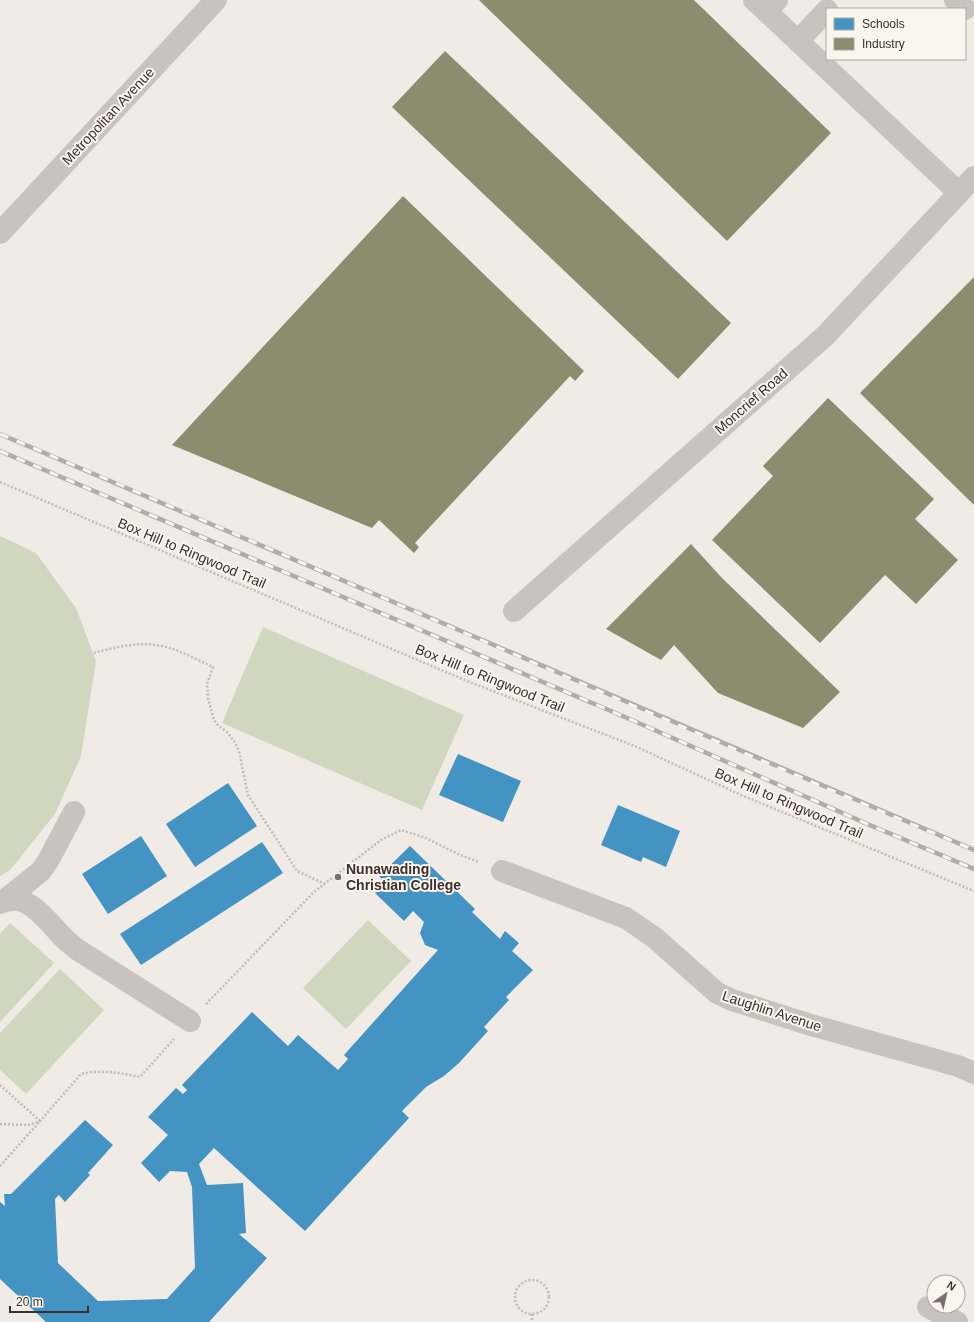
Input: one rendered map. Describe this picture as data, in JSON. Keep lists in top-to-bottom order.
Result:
{
  "streets": {
    "street": ["Metropolitan Avenue", "Moncrief Road", "Laughlin Avenue"],
    "path": ["Box Hill to Ringwood Trail"]
  },
  "places": ["Nunawading Christian College"],
  "legend": ["Schools", "Industry"],
  "scale_bar": "20 m",
  "north": "top right"
}
